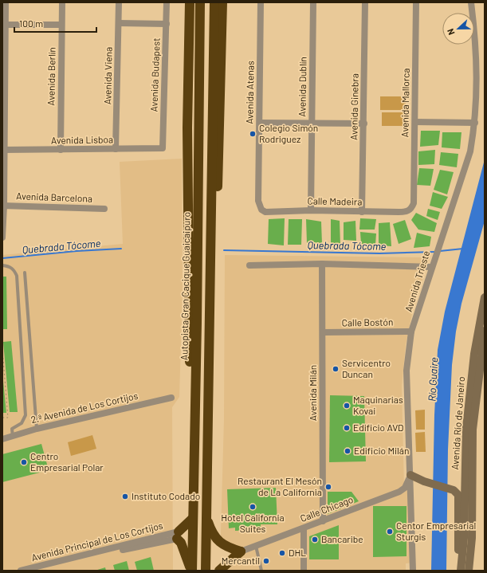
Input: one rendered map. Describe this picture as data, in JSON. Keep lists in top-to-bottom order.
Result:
{
  "streets": {
    "highway": ["Autopista Gran Cacique Guaicaipuro"],
    "street": [
      "Avenida Budapest",
      "Avenida Viena",
      "Avenida Berlín",
      "Avenida Dublín",
      "Avenida Atenas",
      "Avenida Mallorca",
      "Avenida Ginebra",
      "Avenida Lisboa",
      "Avenida Barcelona",
      "Calle Madeira",
      "Avenida Trieste",
      "Calle Bostón",
      "Avenida Milán",
      "2.ª Avenida de Los Cortijos",
      "Avenida Río de Janeiro",
      "Calle Chicago",
      "Avenida Principal de Los Cortijos"
    ]
  },
  "crossings": [
    ["Avenida Budapest", "Avenida Lisboa"],
    ["Avenida Viena", "Avenida Lisboa"],
    ["Avenida Berlín", "Avenida Lisboa"],
    ["Avenida Dublín", "Calle Madeira"],
    ["Avenida Atenas", "Calle Madeira"],
    ["Avenida Mallorca", "Calle Madeira"],
    ["Avenida Ginebra", "Calle Madeira"],
    ["Avenida Trieste", "Calle Bostón"],
    ["Avenida Trieste", "Calle Chicago"],
    ["Calle Bostón", "Avenida Milán"],
    ["Avenida Milán", "Calle Chicago"]
  ],
  "water": ["Quebrada Tócome", "Río Guaire"],
  "places": [
    "Colegio Simón Rodriguez",
    "Servicentro Duncan",
    "Maquinarias Kovai",
    "Edificio AVD",
    "Edificio Milán",
    "Centro Empresarial Polar",
    "Restaurant El Mesón de La California",
    "Instituto Codado",
    "Hotel California Suites",
    "Centor Empresarial Sturgis",
    "Bancaribe",
    "DHL",
    "Mercantil"
  ],
  "scale_bar": "100 m",
  "north": "left"
}
